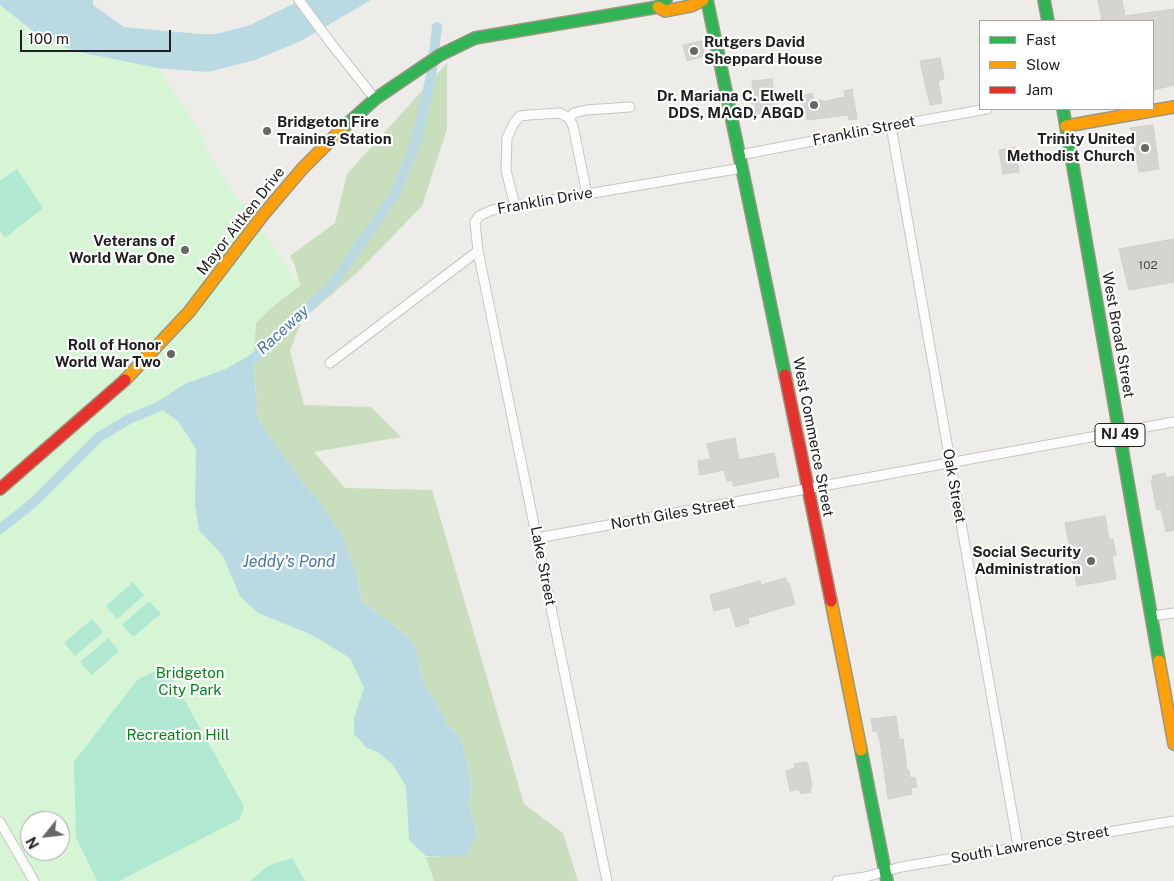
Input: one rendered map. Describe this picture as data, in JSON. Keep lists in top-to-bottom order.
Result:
{
  "streets": {
    "main road": [
      "Mayor Aitken Drive",
      "West Broad Street",
      "NJ 49",
      "West Commerce Street"
    ],
    "street": [
      "Franklin Street",
      "Franklin Drive",
      "Oak Street",
      "North Giles Street",
      "Lake Street",
      "South Lawrence Street"
    ]
  },
  "crossings": [
    ["Franklin Street", "West Commerce Street"],
    ["Franklin Street", "Oak Street"],
    ["Franklin Drive", "West Commerce Street"],
    ["Franklin Drive", "Lake Street"],
    ["Mayor Aitken Drive", "West Commerce Street"],
    ["West Broad Street", "North Giles Street"],
    ["West Commerce Street", "North Giles Street"],
    ["West Commerce Street", "South Lawrence Street"],
    ["Oak Street", "North Giles Street"],
    ["Oak Street", "South Lawrence Street"],
    ["North Giles Street", "Lake Street"]
  ],
  "water": ["Raceway", "Jeddy's Pond"],
  "parks": ["Bridgeton City Park", "Recreation Hill"],
  "places": [
    "Rutgers David Sheppard House",
    "Dr. Mariana C. Elwell DDS, MAGD, ABGD",
    "Bridgeton Fire Training Station",
    "Trinity United Methodist Church",
    "Veterans of World War One",
    "Roll of Honor World War Two",
    "Social Security Administration"
  ],
  "house_numbers": ["102"],
  "legend": ["Fast", "Slow", "Jam"],
  "scale_bar": "100 m",
  "north": "bottom left"
}
